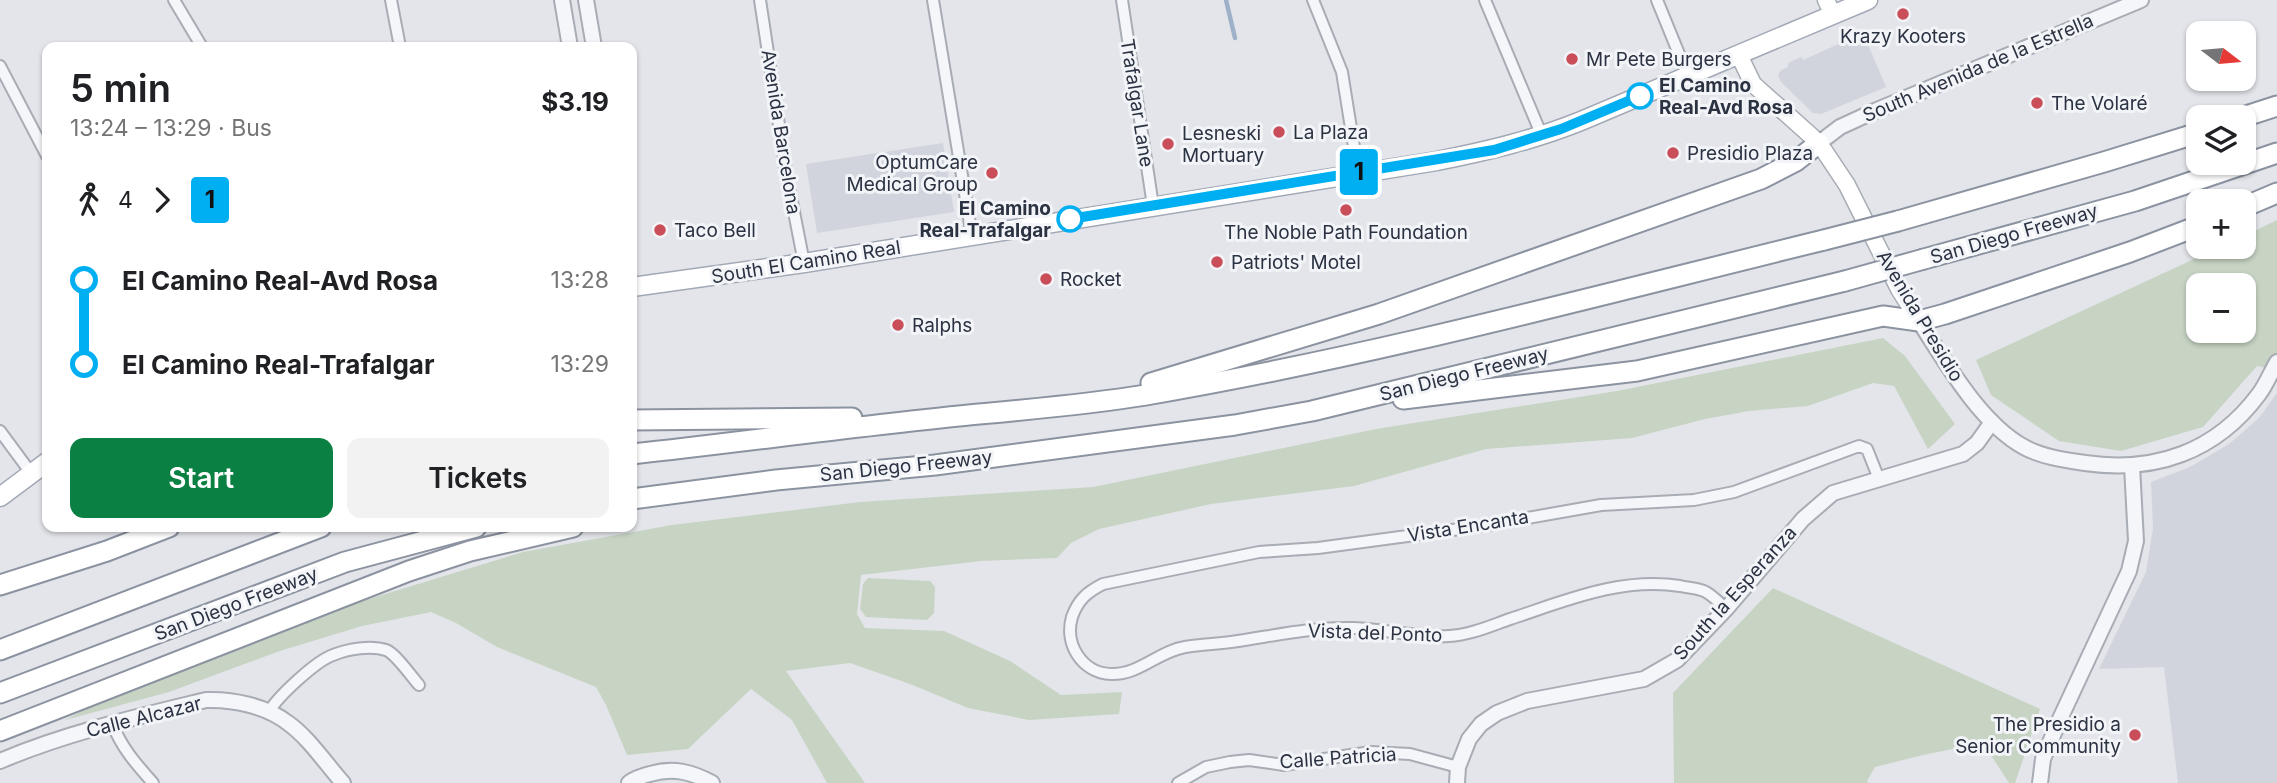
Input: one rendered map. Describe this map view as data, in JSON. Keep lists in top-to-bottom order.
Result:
{
  "streets": {
    "highway": ["San Diego Freeway"],
    "main road": ["South El Camino Real", "Avenida Presidio"],
    "street": [
      "South Avenida de la Estrella",
      "Trafalgar Lane",
      "Avenida Barcelona",
      "Vista Encanta",
      "South la Esperanza",
      "Vista del Ponto",
      "Calle Alcazar",
      "Calle Patricia"
    ]
  },
  "crossings": [
    ["South Avenida de la Estrella", "Avenida Presidio"],
    ["Trafalgar Lane", "South El Camino Real"],
    ["Avenida Barcelona", "South El Camino Real"],
    ["South El Camino Real", "Avenida Presidio"],
    ["Avenida Presidio", "South la Esperanza"],
    ["Vista Encanta", "South la Esperanza"],
    ["Vista Encanta", "Vista del Ponto"],
    ["South la Esperanza", "Vista del Ponto"],
    ["South la Esperanza", "Calle Patricia"]
  ],
  "places": [
    "Krazy Kooters",
    "Mr Pete Burgers",
    "El Camino Real-Avd Rosa",
    "The Volaré",
    "La Plaza",
    "Lesneski Mortuary",
    "Presidio Plaza",
    "OptumCare Medical Group",
    "The Noble Path Foundation",
    "El Camino Real-Trafalgar",
    "Taco Bell",
    "Patriots' Motel",
    "Rocket",
    "Ralphs",
    "The Presidio a Senior Community"
  ],
  "lines": ["bus line 1"],
  "north": "right",
  "page": {
    "on_map": "1",
    "map_buttons": ["+", "−"],
    "heading": ["5 min", "13:24 – 13:29 · Bus", "$3.19"],
    "legs": ["4", "1"],
    "list": [
      {
        "name": "El Camino Real-Avd Rosa",
        "value": "13:28"
      },
      {
        "name": "El Camino Real-Trafalgar",
        "value": "13:29"
      }
    ],
    "buttons": ["Start", "Tickets"]
  }
}
